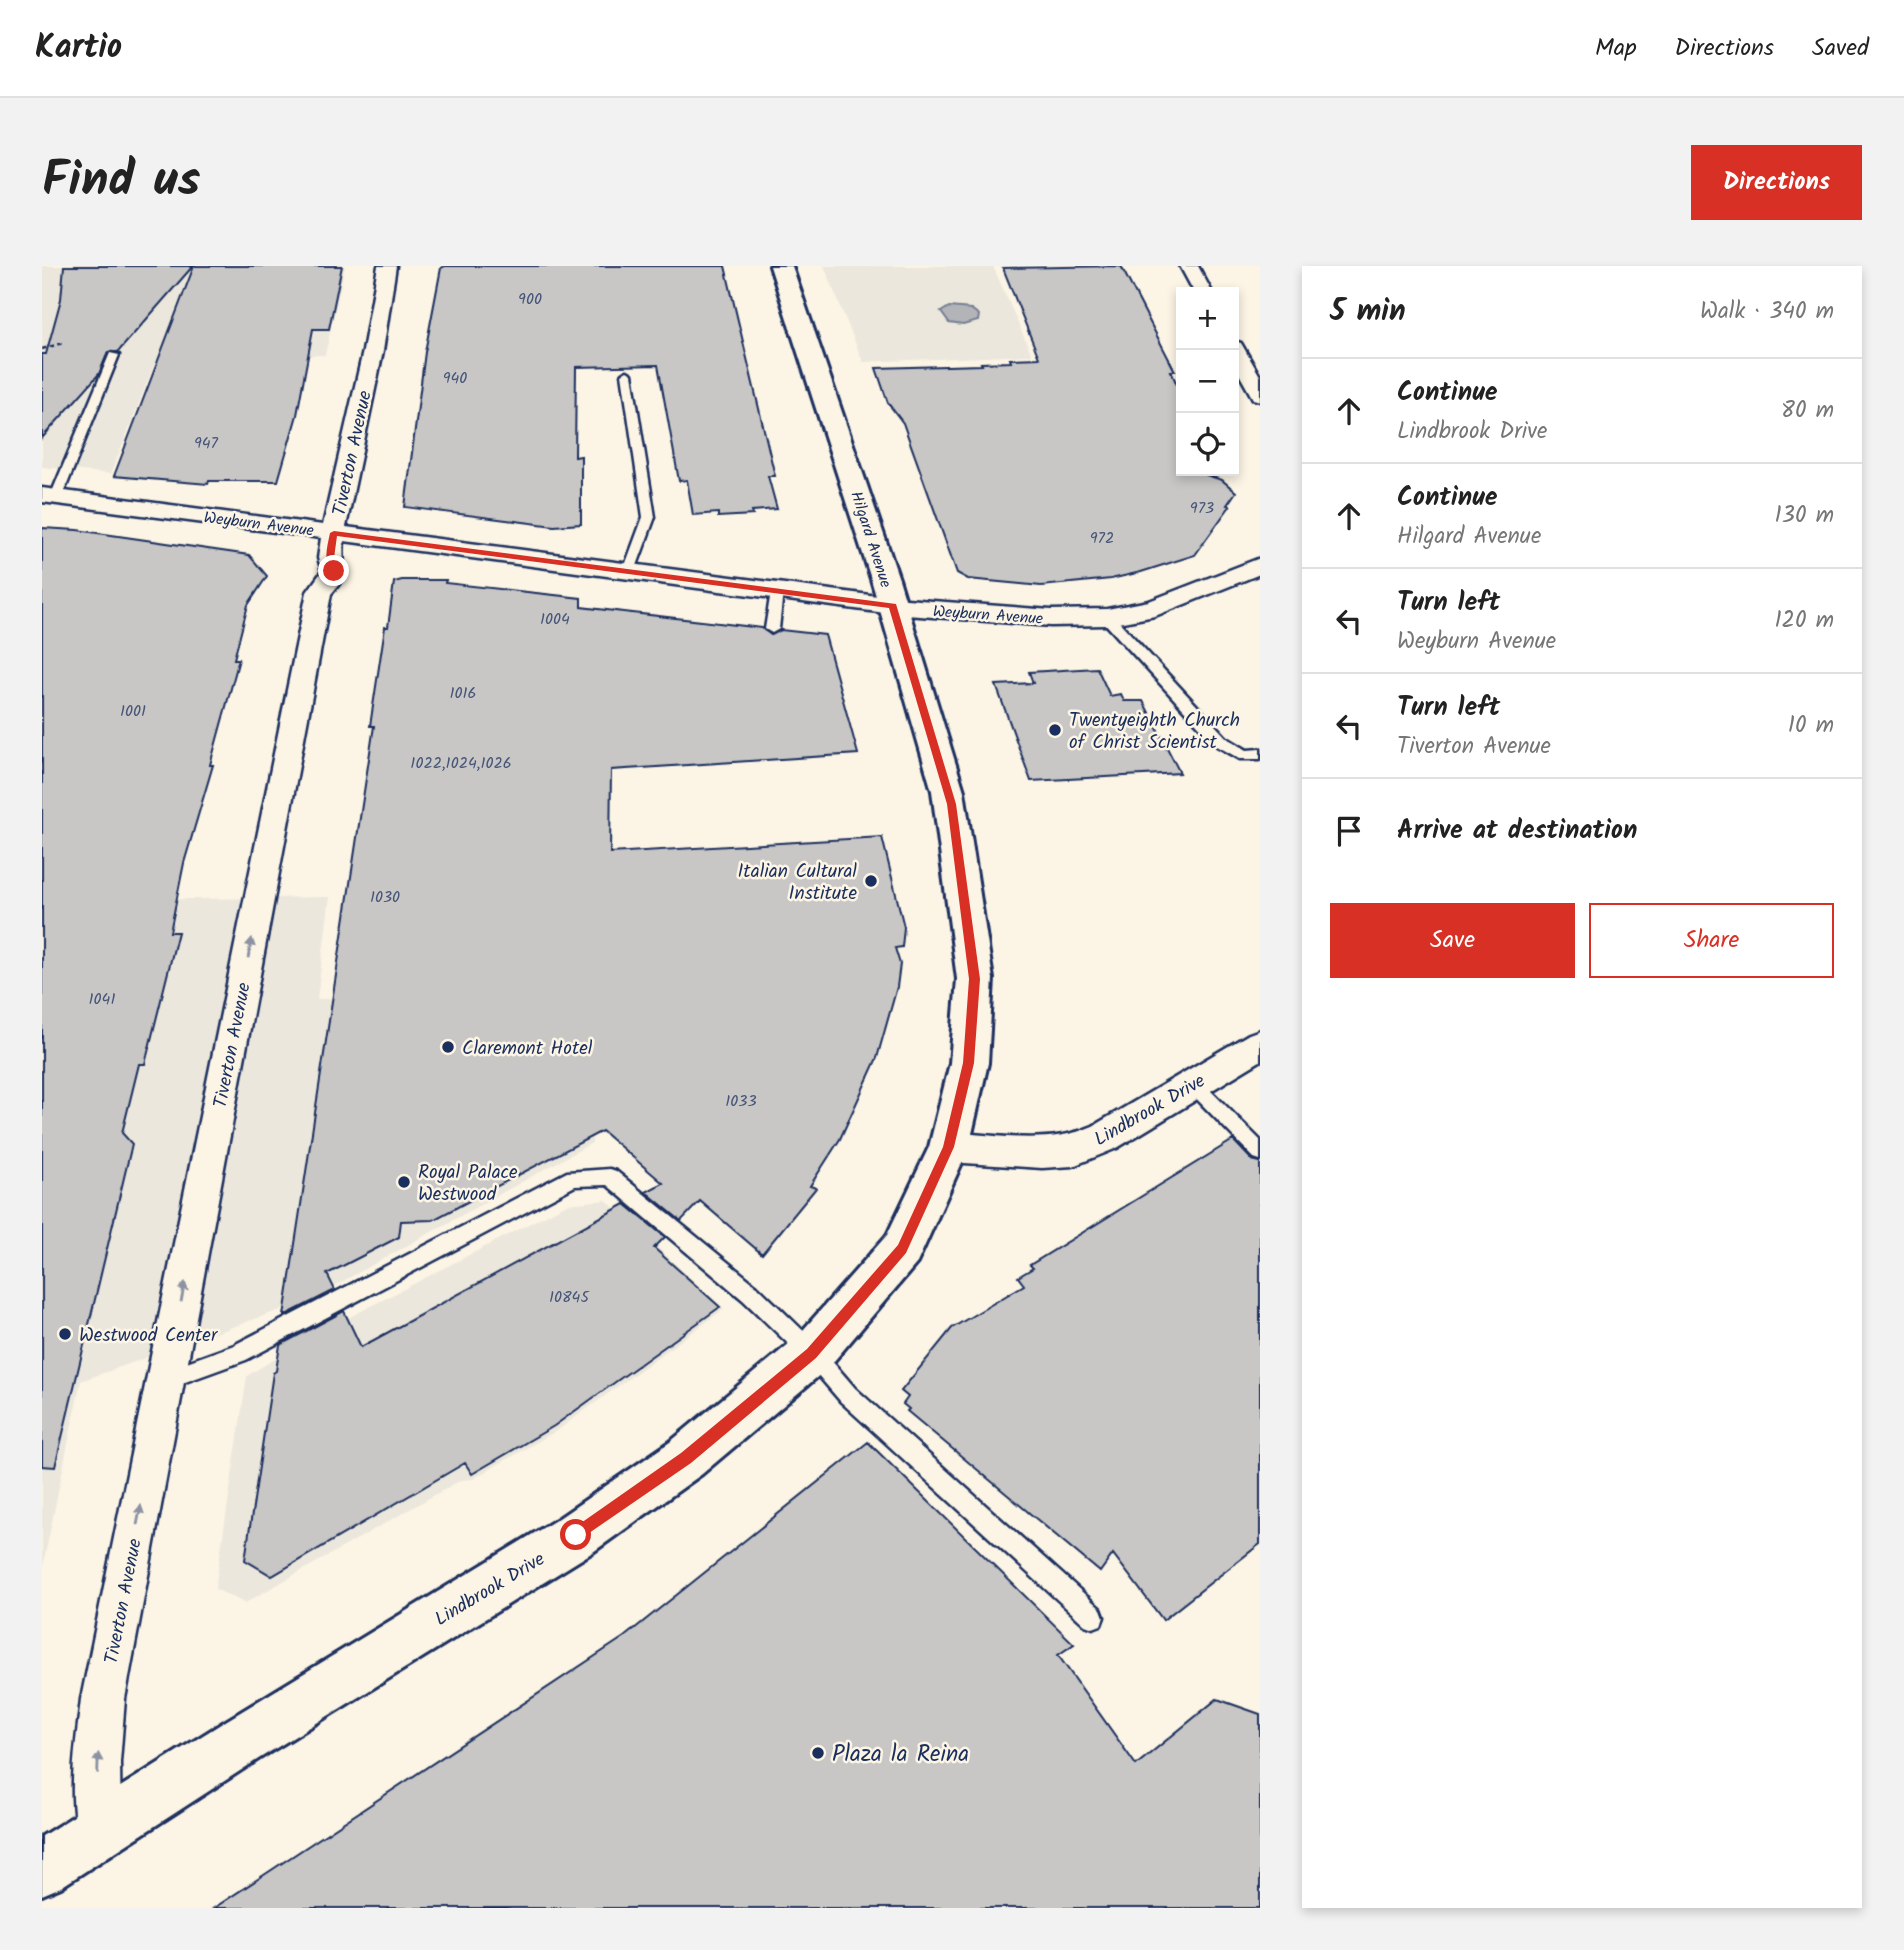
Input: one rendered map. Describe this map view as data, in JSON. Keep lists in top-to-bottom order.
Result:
{
  "streets": {
    "street": [
      "Tiverton Avenue",
      "Weyburn Avenue",
      "Hilgard Avenue",
      "Lindbrook Drive"
    ]
  },
  "crossings": [
    ["Tiverton Avenue", "Weyburn Avenue"],
    ["Tiverton Avenue", "Lindbrook Drive"],
    ["Weyburn Avenue", "Hilgard Avenue"],
    ["Hilgard Avenue", "Lindbrook Drive"]
  ],
  "one_way": ["Tiverton Avenue"],
  "places": [
    "Twentyeighth Church of Christ Scientist",
    "Italian Cultural Institute",
    "Claremont Hotel",
    "Royal Palace Westwood",
    "Westwood Center",
    "Plaza la Reina"
  ],
  "house_numbers": [
    "900",
    "940",
    "947",
    "973",
    "972",
    "1004",
    "1016",
    "1001",
    "1022,1024,1026",
    "1030",
    "1041",
    "1033",
    "10845"
  ],
  "page": {
    "header": "Kartio",
    "nav": ["Map", "Directions", "Saved"],
    "title": "Find us",
    "buttons": [
      "Directions",
      ["Save", "Share"]
    ],
    "heading": ["5 min", "Walk · 340 m"],
    "map_buttons": ["+", "−"],
    "list": [
      ["Continue", "Lindbrook Drive", "80 m"],
      ["Continue", "Hilgard Avenue", "130 m"],
      ["Turn left", "Weyburn Avenue", "120 m"],
      ["Turn left", "Tiverton Avenue", "10 m"],
      "Arrive at destination"
    ]
  }
}
